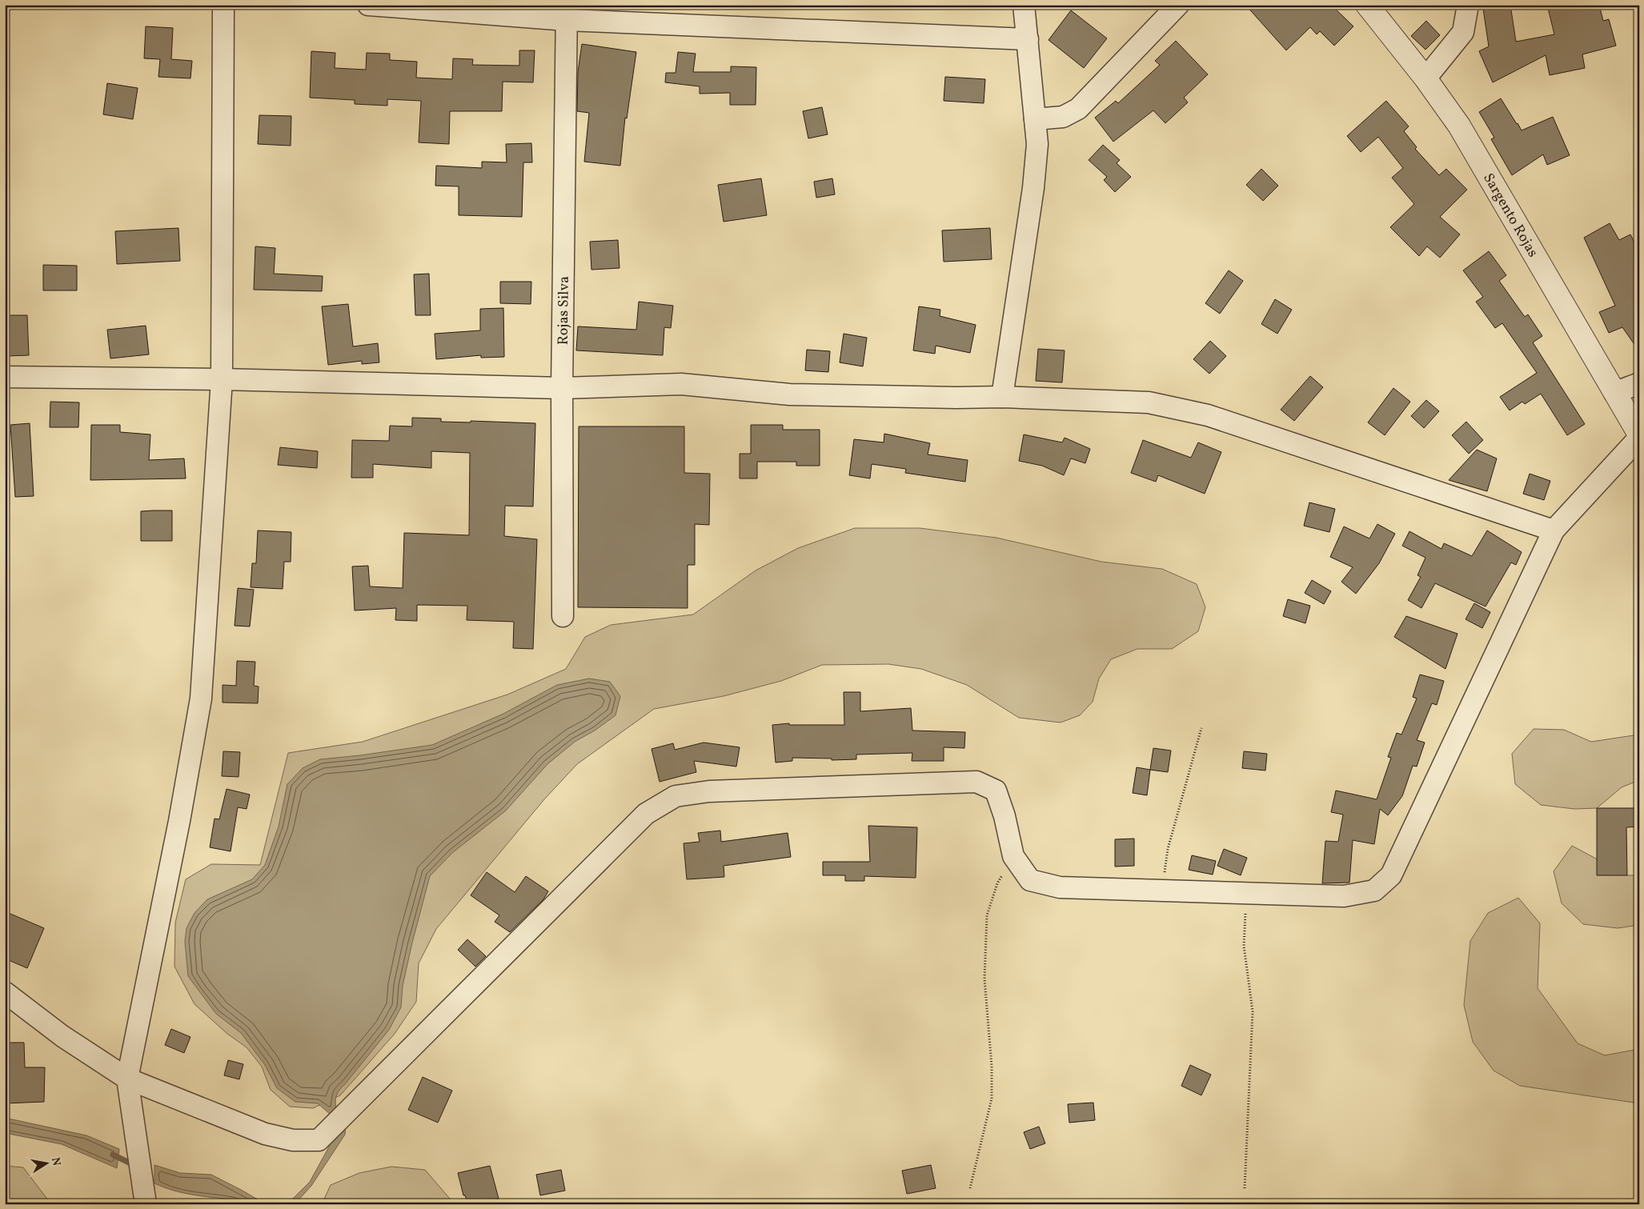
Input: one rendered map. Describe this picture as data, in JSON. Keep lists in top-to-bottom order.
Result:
{
  "streets": {
    "street": ["Sargento Rojas", "Rojas Silva"]
  },
  "north": "right"
}
